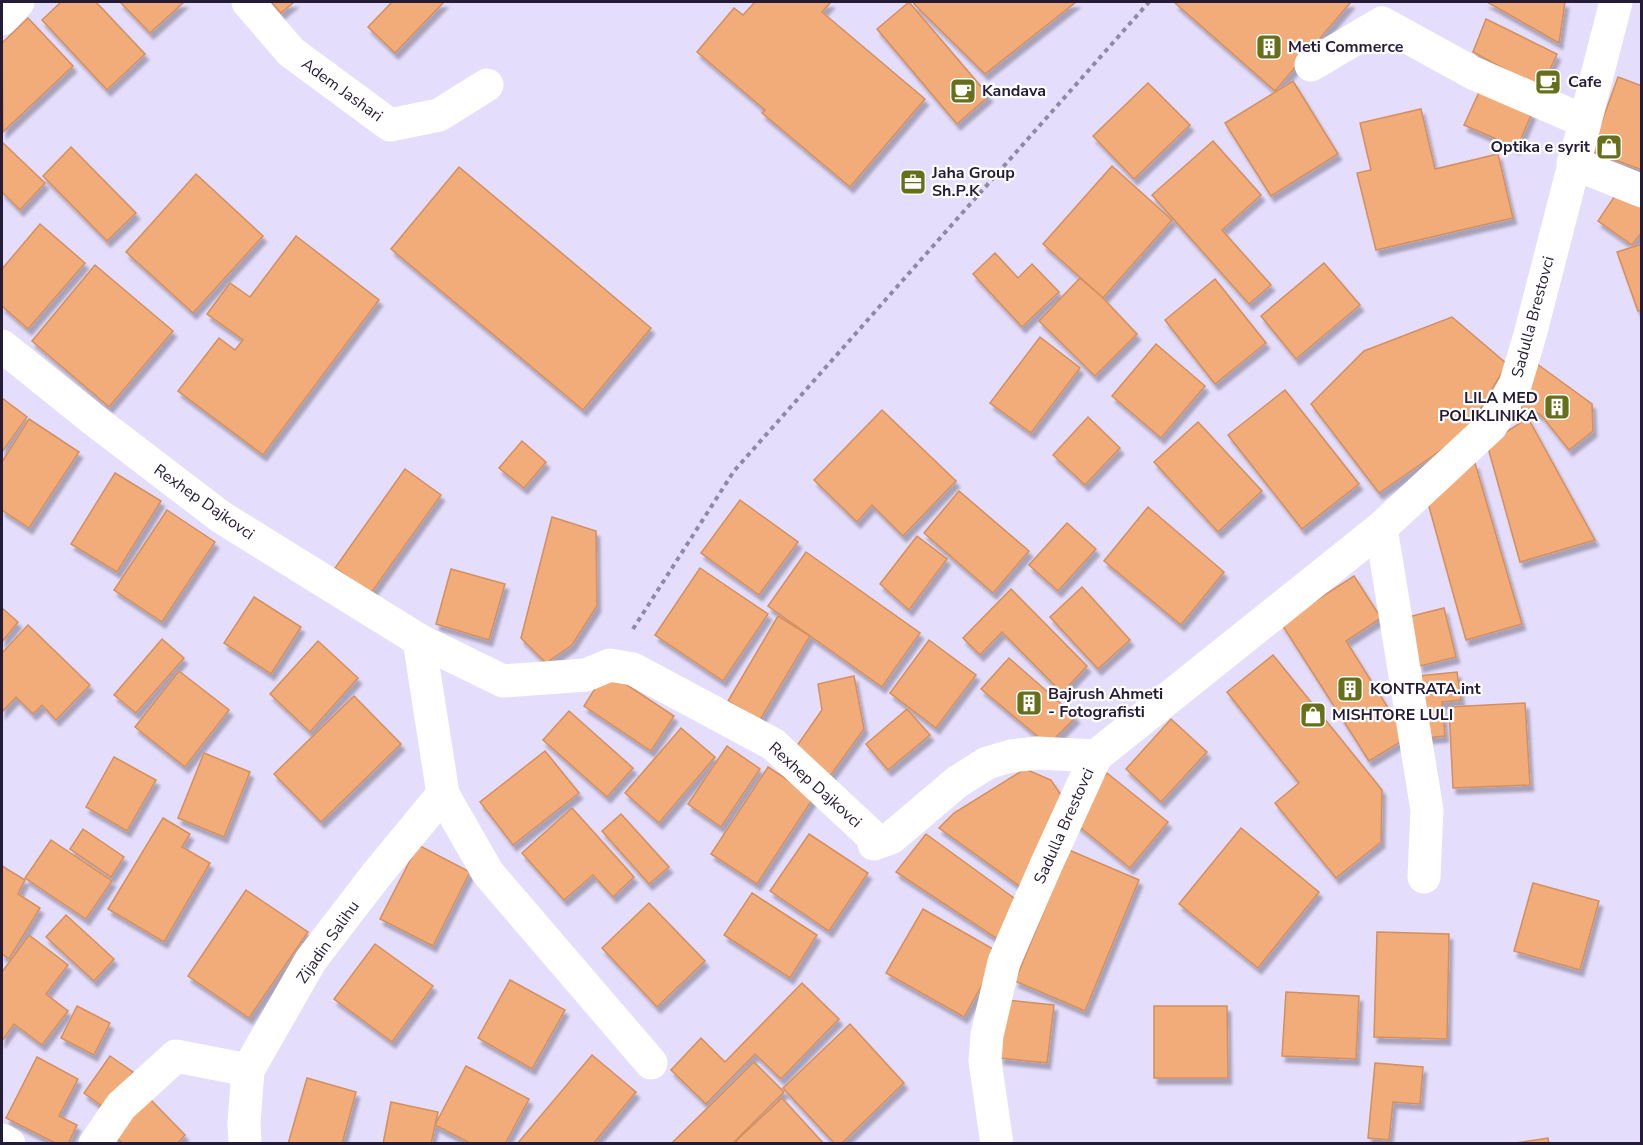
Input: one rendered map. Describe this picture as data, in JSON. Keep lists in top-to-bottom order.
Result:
{
  "streets": {
    "street": [
      "Adem Jashari",
      "Sadulla Brestovci",
      "Rexhep Dajkovci",
      "Zijadin Salihu"
    ]
  },
  "crossings": [
    ["Sadulla Brestovci", "Rexhep Dajkovci"]
  ],
  "places": {
    "building": [
      "Meti Commerce",
      "LILA MED POLIKLINIKA",
      "KONTRATA.int",
      "Bajrush Ahmeti - Fotografisti"
    ],
    "cafe": ["Cafe", "Kandava"],
    "shop": ["Optika e syrit", "MISHTORE LULI"],
    "office": ["Jaha Group Sh.P.K"]
  }
}
